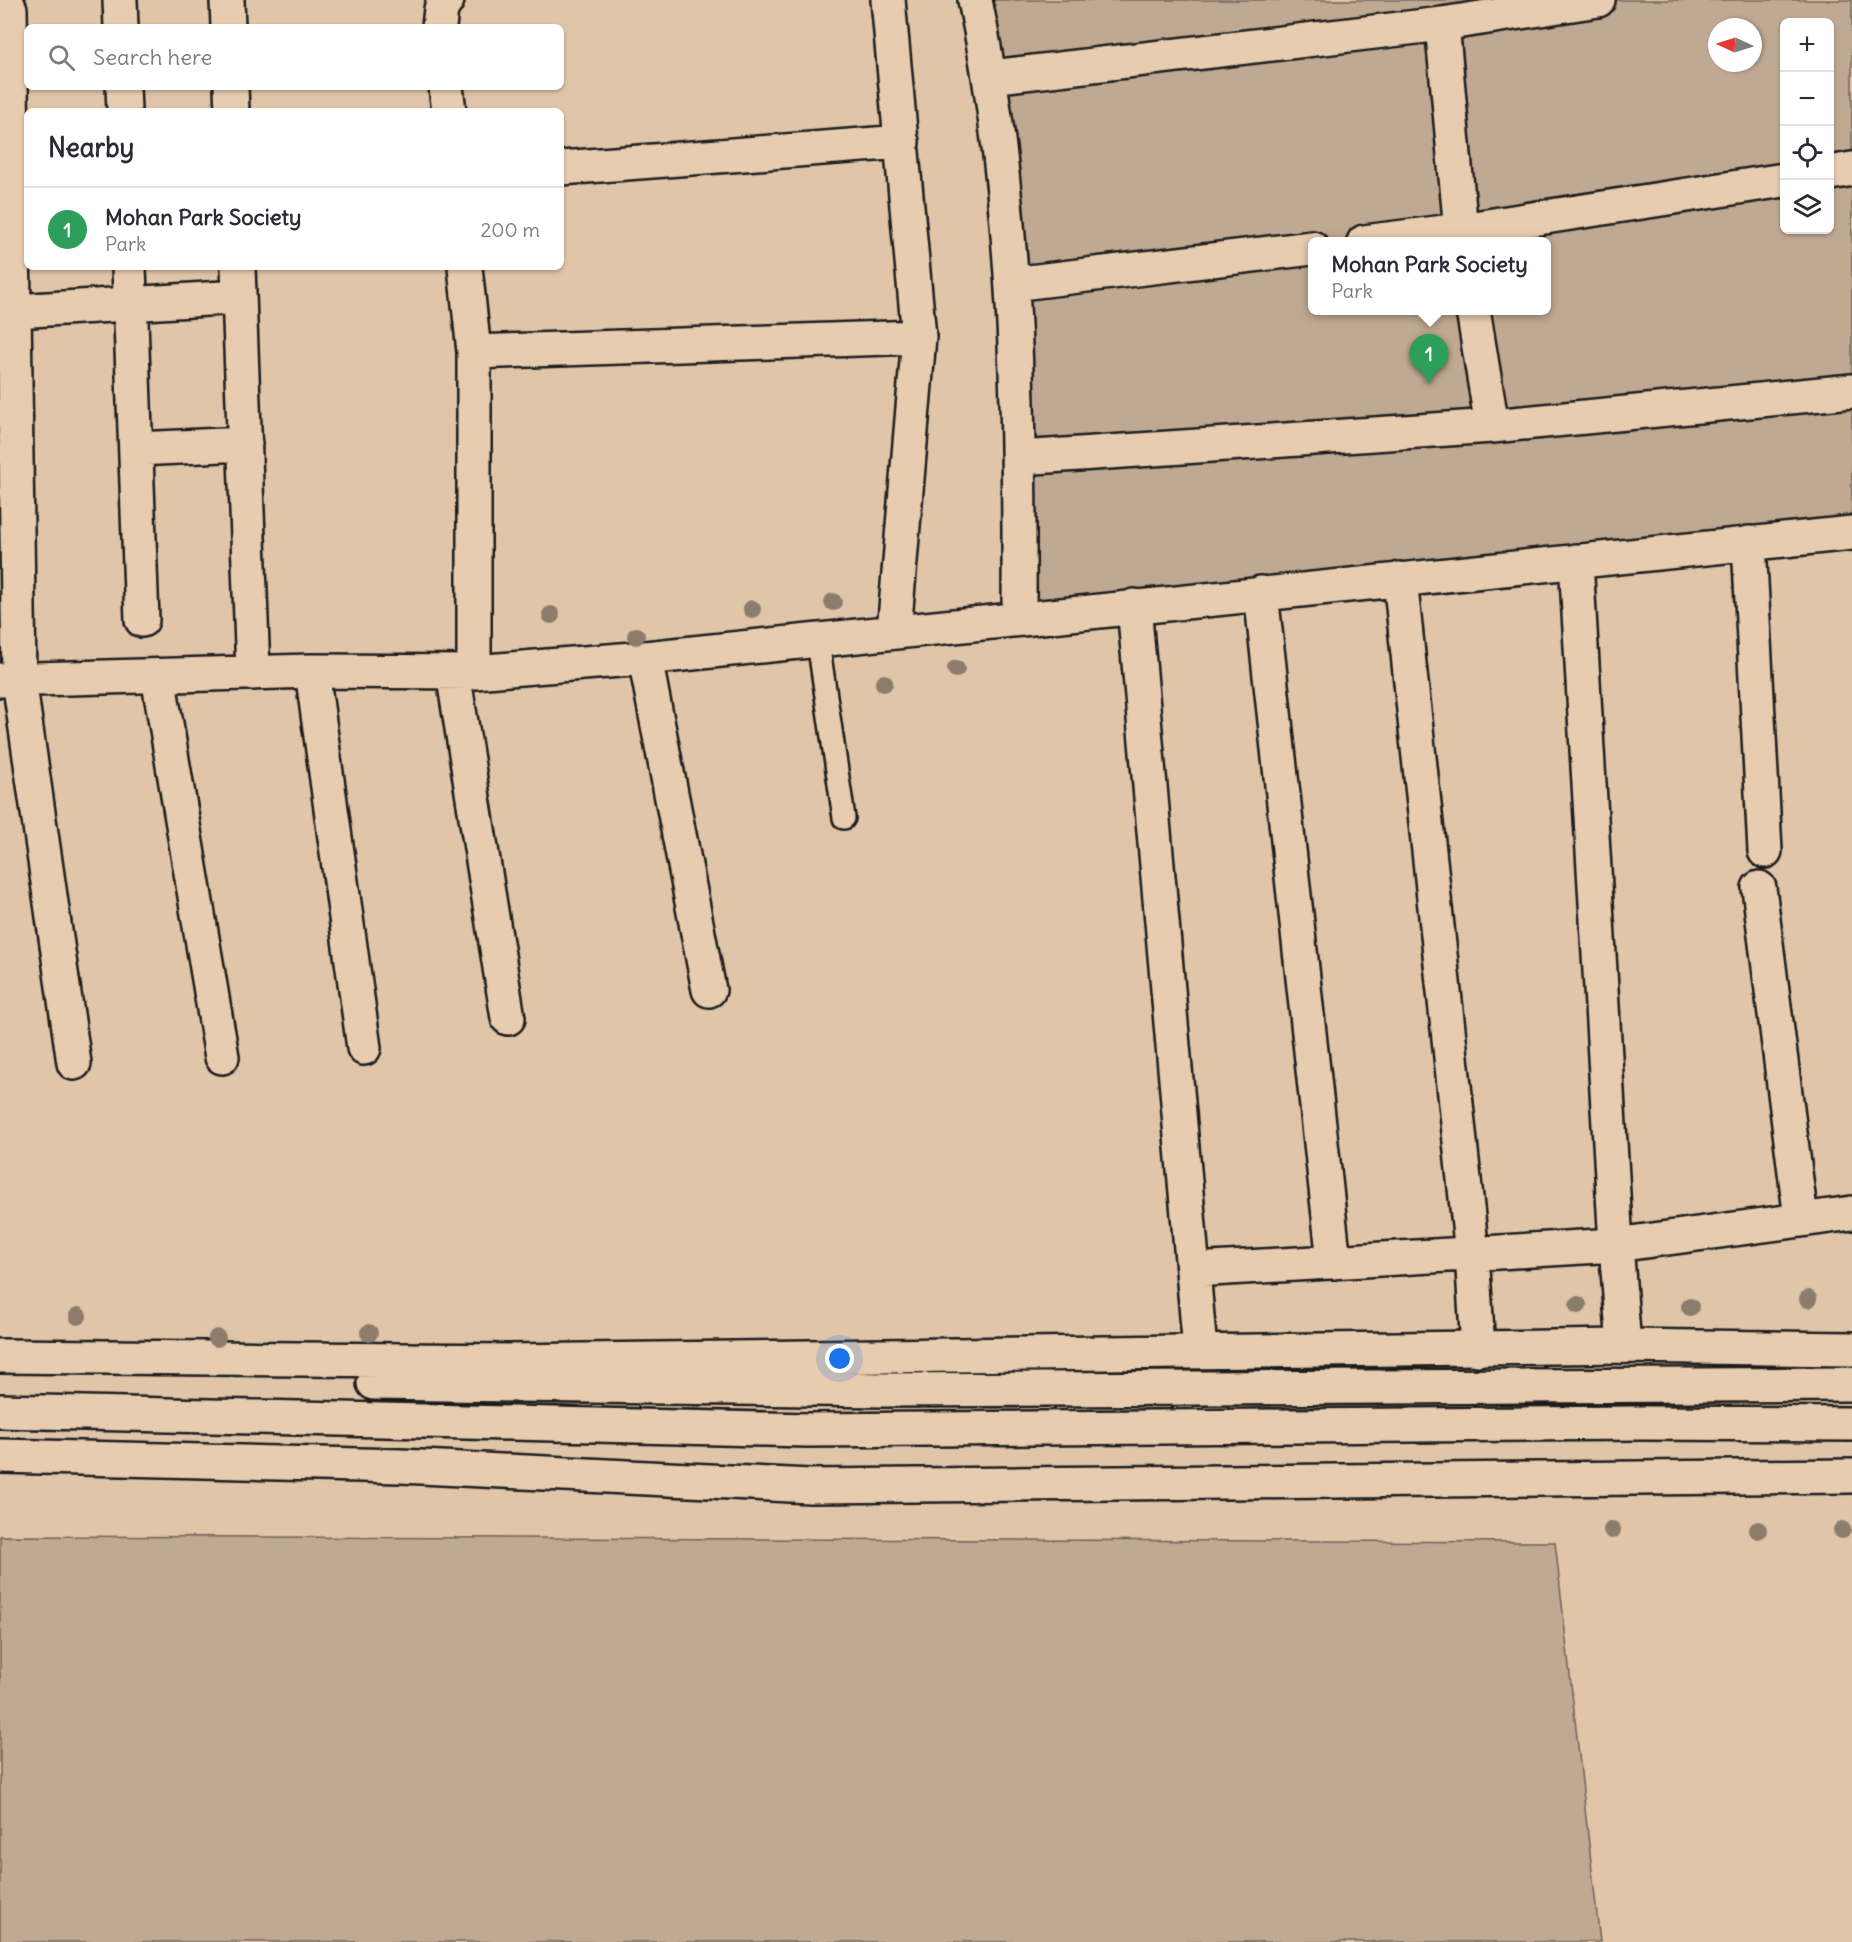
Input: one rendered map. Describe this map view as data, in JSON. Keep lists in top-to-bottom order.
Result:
{
  "north": "left",
  "page": {
    "map_buttons": ["+", "−"],
    "search": "Search here",
    "heading": "Nearby",
    "list": [
      {
        "mark": "1",
        "name": "Mohan Park Society",
        "note": "Park",
        "value": "200 m"
      }
    ],
    "popup": ["Mohan Park Society", "Park"],
    "pins": "1"
  }
}
